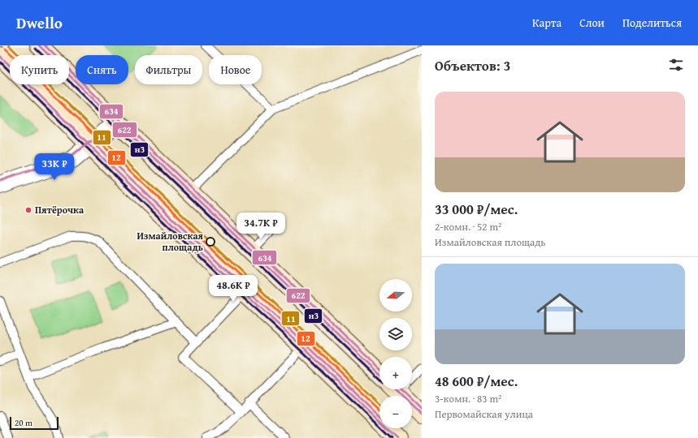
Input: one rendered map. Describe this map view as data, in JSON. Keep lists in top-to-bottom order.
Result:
{
  "places": ["Пятёрочка", "Измайловская площадь"],
  "lines": [
    "transit line 11",
    "transit line 622",
    "transit line 634",
    "transit line 12",
    "transit line н3"
  ],
  "scale_bar": "20 m",
  "north": "left",
  "page": {
    "header": "Dwello",
    "nav": ["Карта", "Слои", "Поделиться"],
    "heading": "Объектов: 3",
    "chip": [
      "Купить",
      "Снять",
      "Фильтры",
      "Новое"
    ],
    "list": [
      {
        "name": "33 000 ₽/мес.",
        "note": "2-комн. · 52 m² · Измайловская площадь"
      },
      {
        "name": "48 600 ₽/мес.",
        "note": "3-комн. · 83 m² · Первомайская улица"
      }
    ],
    "price": ["33K ₽", "34.7K ₽", "48.6K ₽"],
    "map_buttons": ["+", "−"],
    "scale": "20 m"
  }
}
